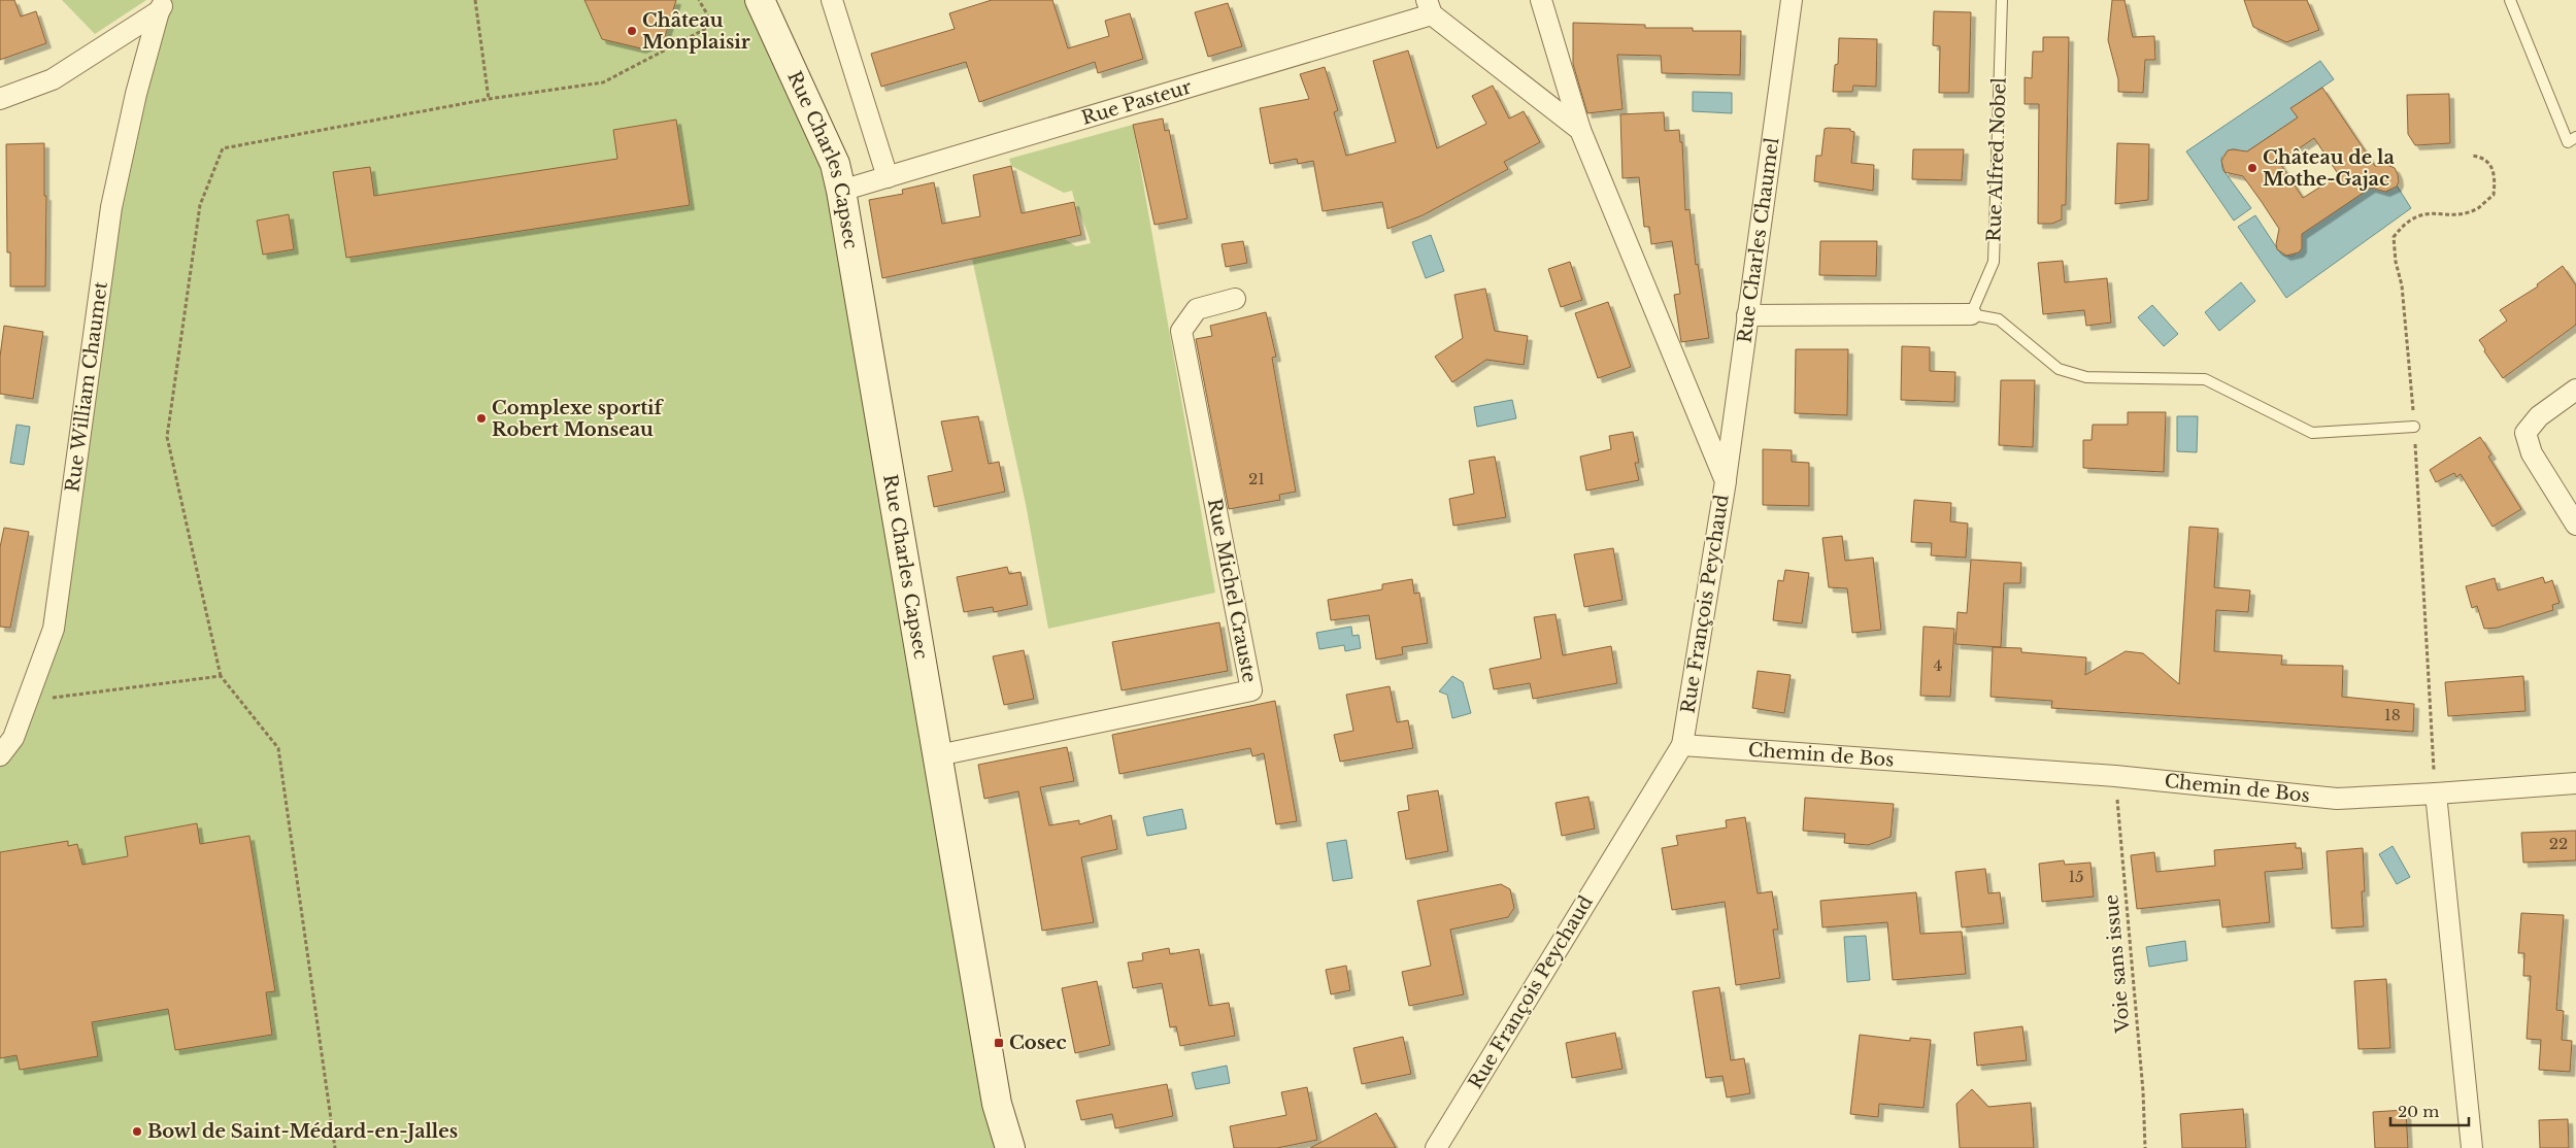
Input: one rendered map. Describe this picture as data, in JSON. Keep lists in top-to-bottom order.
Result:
{
  "streets": {
    "street": [
      "Rue Pasteur",
      "Rue Charles Capsec",
      "Rue Charles Chaumel",
      "Rue William Chaumet",
      "Rue Michel Crauste",
      "Rue François Peychaud",
      "Chemin de Bos"
    ],
    "lane": ["Rue Alfred Nobel"],
    "path": ["Voie sans issue"]
  },
  "crossings": [
    ["Rue Pasteur", "Rue Charles Capsec"],
    ["Rue Pasteur", "Rue François Peychaud"],
    ["Rue Charles Capsec", "Rue Michel Crauste"],
    ["Rue Charles Chaumel", "Rue François Peychaud"],
    ["Rue François Peychaud", "Chemin de Bos"],
    ["Chemin de Bos", "Voie sans issue"]
  ],
  "places": {
    "other": [
      "Château Monplaisir",
      "Château de la Mothe-Gajac",
      "Complexe sportif Robert Monseau",
      "Bowl de Saint-Médard-en-Jalles"
    ],
    "transit": ["Cosec"]
  },
  "house_numbers": [
    "21",
    "4",
    "18",
    "22",
    "15"
  ],
  "scale_bar": "20 m"
}
